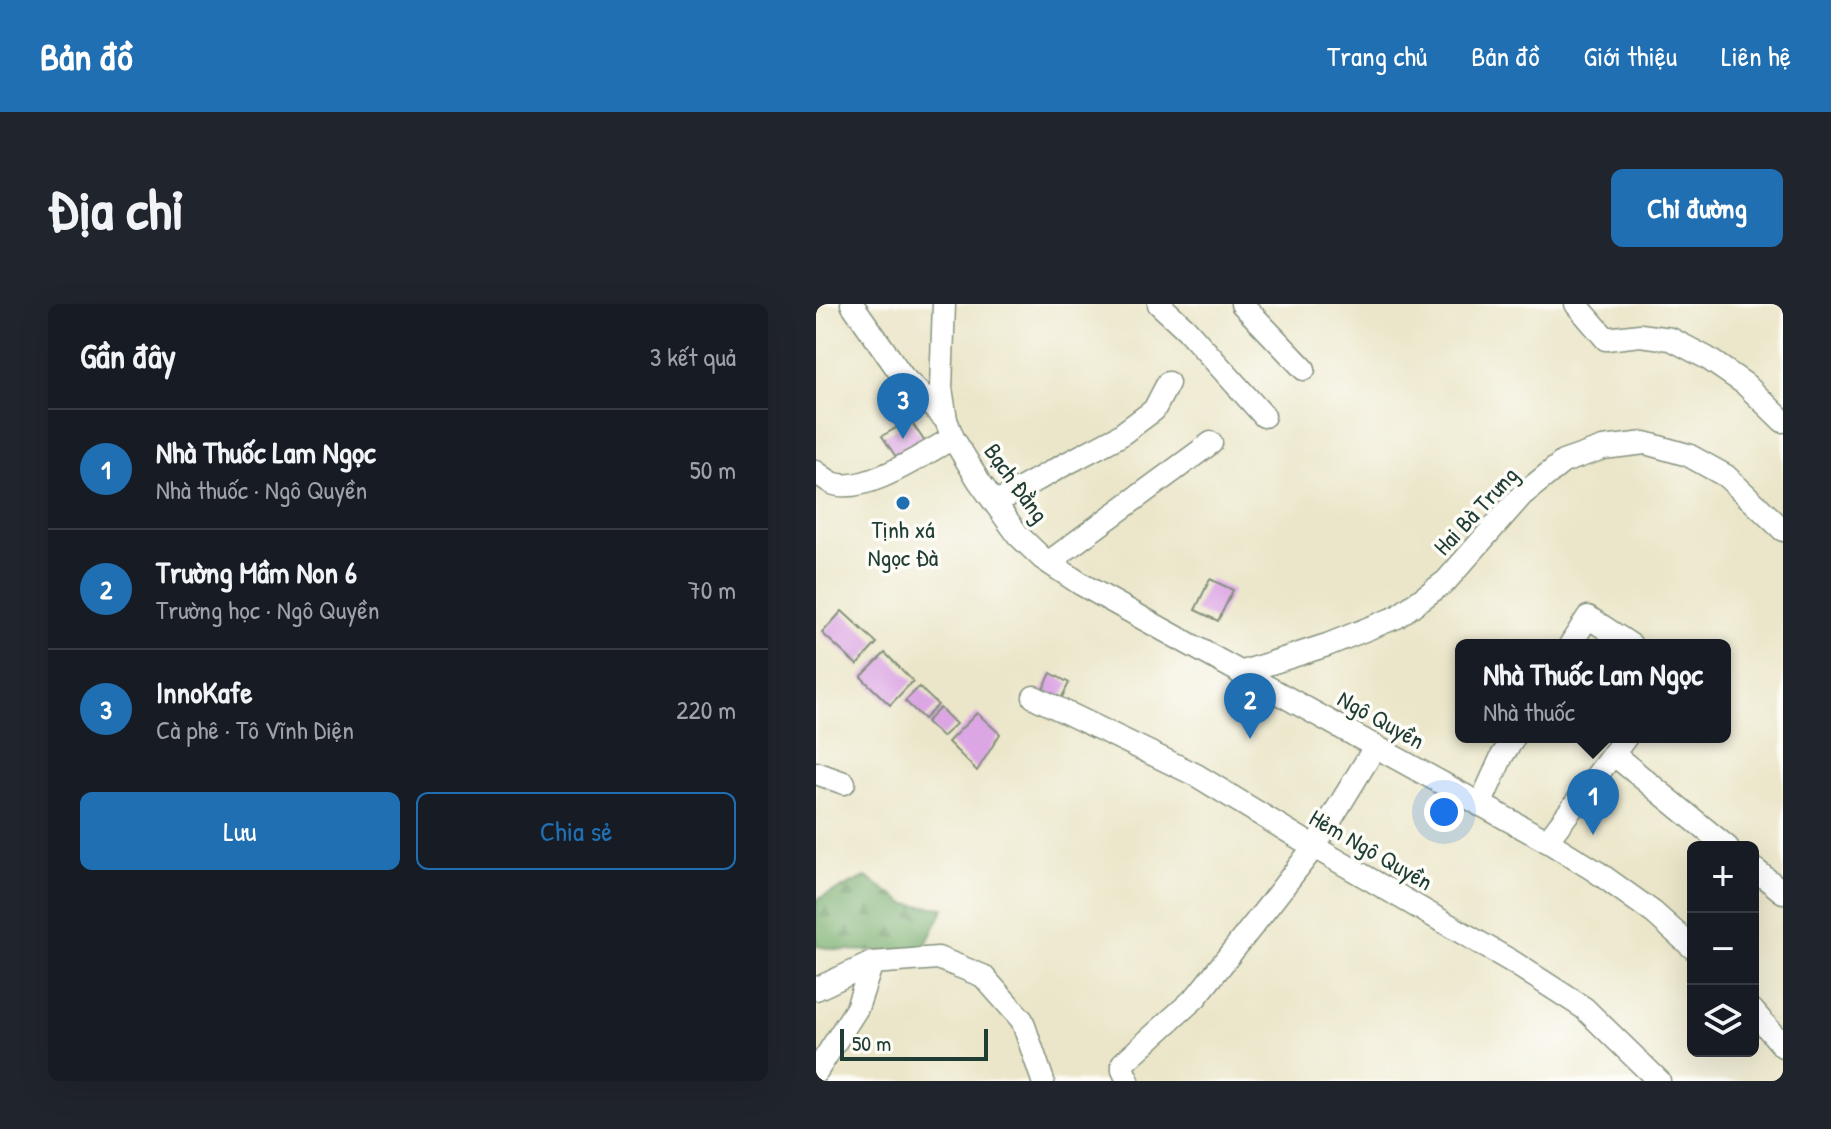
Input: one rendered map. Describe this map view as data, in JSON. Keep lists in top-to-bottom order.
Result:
{
  "streets": {
    "street": [
      "Bạch Đằng",
      "Hai Bà Trưng",
      "Ngô Quyền",
      "Hẻm Ngô Quyền"
    ]
  },
  "crossings": [
    ["Bạch Đằng", "Hai Bà Trưng"],
    ["Bạch Đằng", "Ngô Quyền"],
    ["Hai Bà Trưng", "Ngô Quyền"]
  ],
  "places": ["Tịnh xá Ngọc Đà"],
  "scale_bar": "50 m",
  "page": {
    "header": "Bản đồ",
    "nav": [
      "Trang chủ",
      "Bản đồ",
      "Giới thiệu",
      "Liên hệ"
    ],
    "buttons": [
      "Chỉ đường",
      ["Lưu", "Chia sẻ"]
    ],
    "title": "Địa chỉ",
    "heading": ["Gần đây", "3 kết quả"],
    "pins": ["3", "2", "1"],
    "list": [
      {
        "mark": "1",
        "name": "Nhà Thuốc Lam Ngọc",
        "note": "Nhà thuốc · Ngô Quyền",
        "value": "50 m"
      },
      {
        "mark": "2",
        "name": "Trường Mầm Non 6",
        "note": "Trường học · Ngô Quyền",
        "value": "70 m"
      },
      {
        "mark": "3",
        "name": "InnoKafe",
        "note": "Cà phê · Tô Vĩnh Diện",
        "value": "220 m"
      }
    ],
    "popup": ["Nhà Thuốc Lam Ngọc", "Nhà thuốc"],
    "map_buttons": ["+", "−"],
    "scale": "50 m"
  }
}
